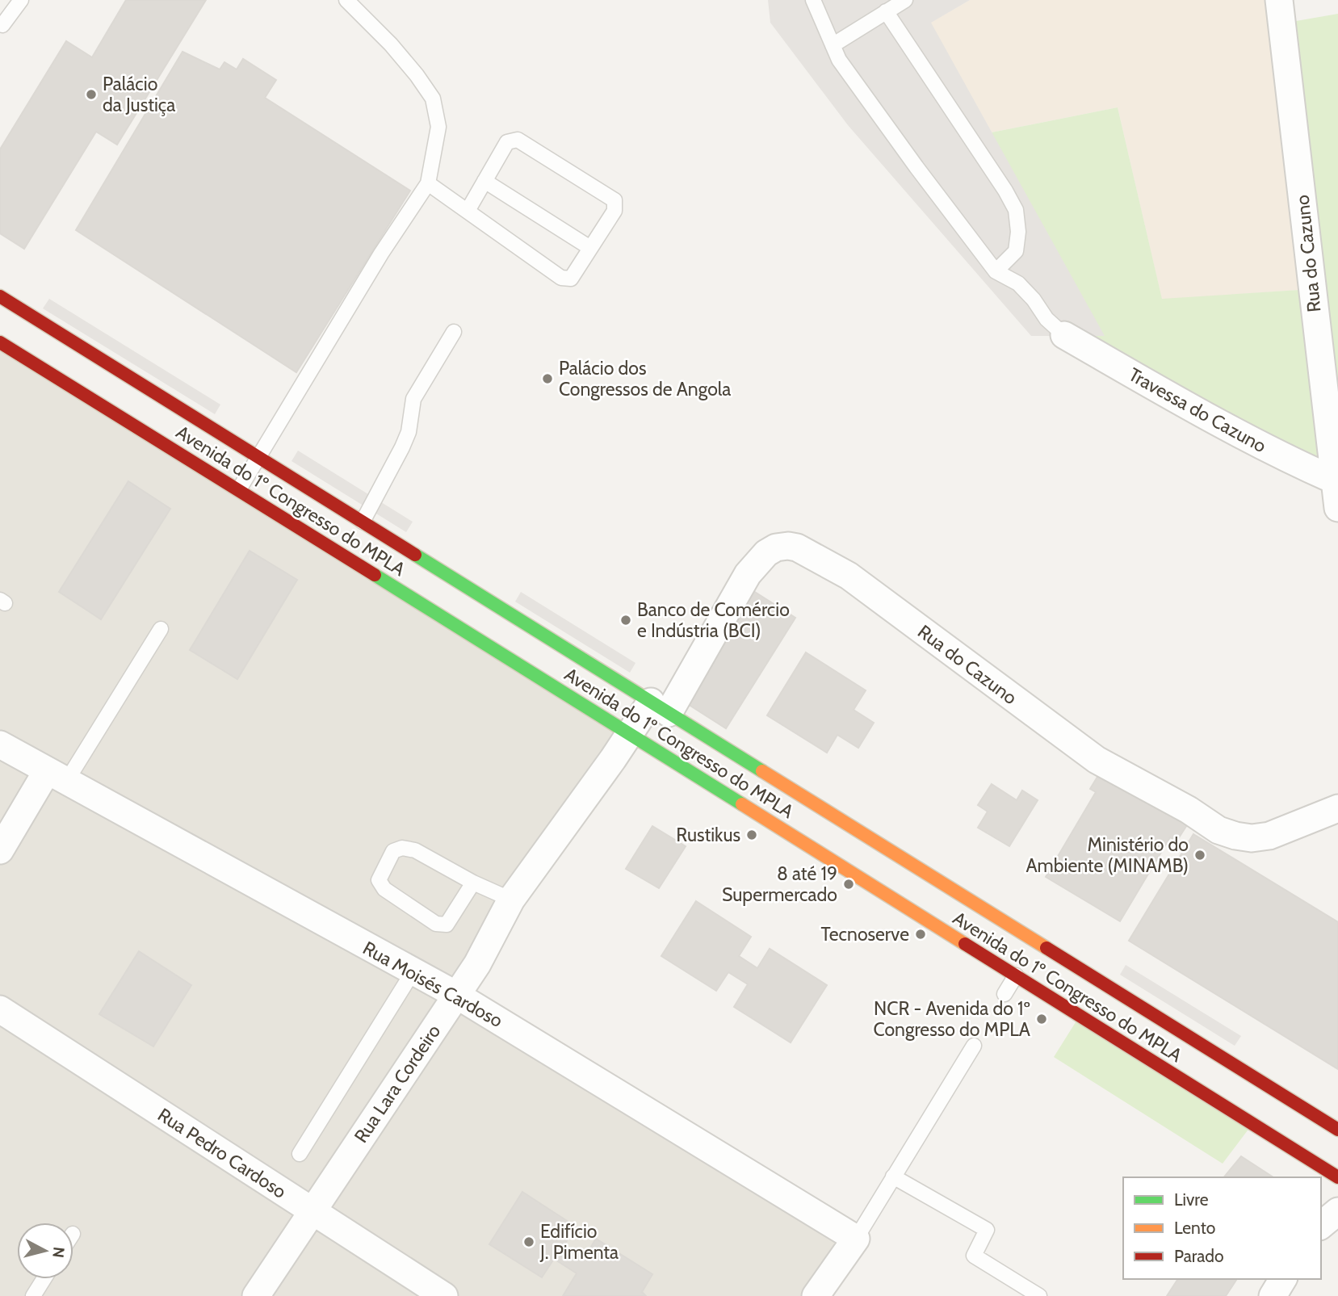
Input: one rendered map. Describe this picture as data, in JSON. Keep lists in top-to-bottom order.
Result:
{
  "streets": {
    "main road": ["Avenida do 1º Congresso do MPLA"],
    "street": [
      "Rua do Cazuno",
      "Travessa do Cazuno",
      "Rua Moisés Cardoso",
      "Rua Lara Cordeiro",
      "Rua Pedro Cardoso"
    ]
  },
  "crossings": [
    ["Rua do Cazuno", "Travessa do Cazuno"],
    ["Rua do Cazuno", "Avenida do 1º Congresso do MPLA"],
    ["Rua do Cazuno", "Rua Lara Cordeiro"],
    ["Avenida do 1º Congresso do MPLA", "Rua Lara Cordeiro"],
    ["Rua Moisés Cardoso", "Rua Lara Cordeiro"],
    ["Rua Lara Cordeiro", "Rua Pedro Cardoso"]
  ],
  "places": [
    "Palácio da Justiça",
    "Palácio dos Congressos de Angola",
    "Banco de Comércio e Indústria (BCI)",
    "Rustikus",
    "Ministério do Ambiente (MINAMB)",
    "8 até 19 Supermercado",
    "Tecnoserve",
    "NCR - Avenida do 1º Congresso do MPLA",
    "Edifício J. Pimenta"
  ],
  "legend": ["Livre", "Lento", "Parado"],
  "north": "right"
}
